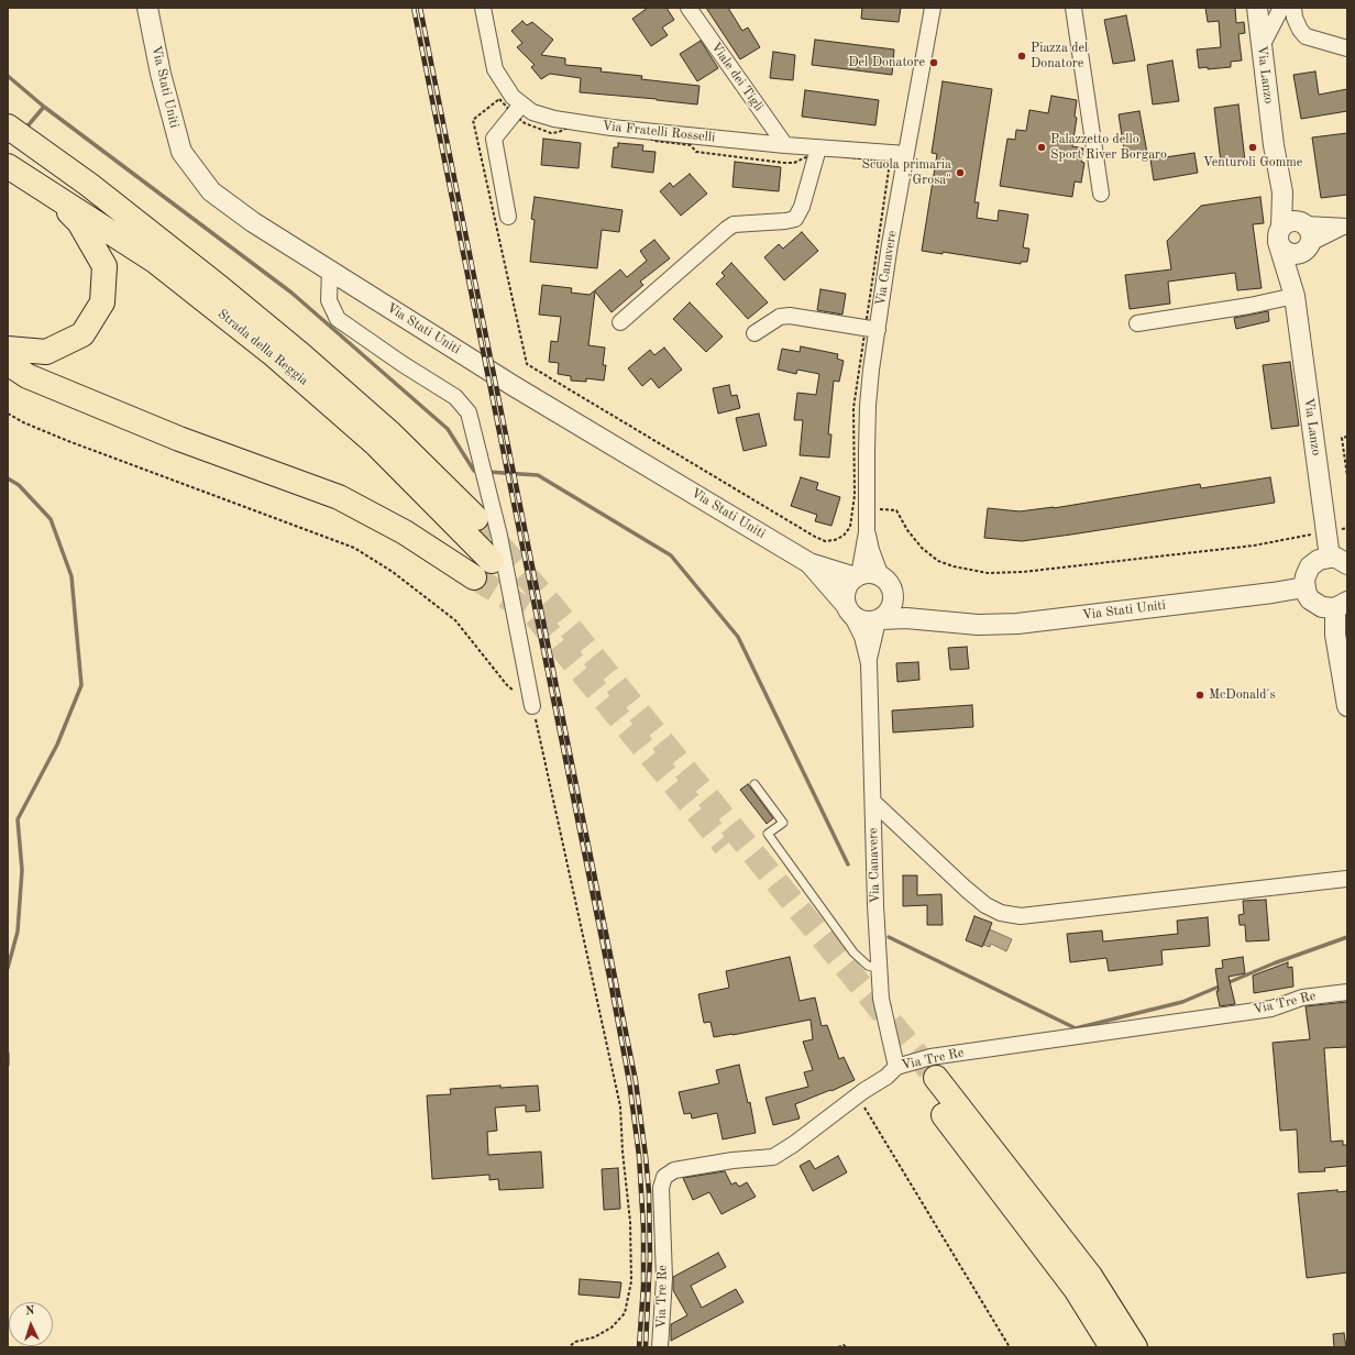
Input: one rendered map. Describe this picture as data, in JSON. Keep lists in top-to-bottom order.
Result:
{
  "streets": {
    "highway": ["Strada della Reggia"],
    "street": [
      "Via Lanzo",
      "Viale dei Tigli",
      "Via Stati Uniti",
      "Via Fratelli Rosselli",
      "Via Canavere",
      "Via Tre Re"
    ]
  },
  "crossings": [
    ["Viale dei Tigli", "Via Fratelli Rosselli"],
    ["Via Stati Uniti", "Via Canavere"],
    ["Via Fratelli Rosselli", "Via Canavere"],
    ["Via Canavere", "Via Tre Re"]
  ],
  "places": [
    "Piazza del Donatore",
    "Del Donatore",
    "Palazzetto dello Sport River Borgaro",
    "Venturoli Gomme",
    "Scuola primaria \"Grosa\"",
    "McDonald's"
  ],
  "north": "top"
}
